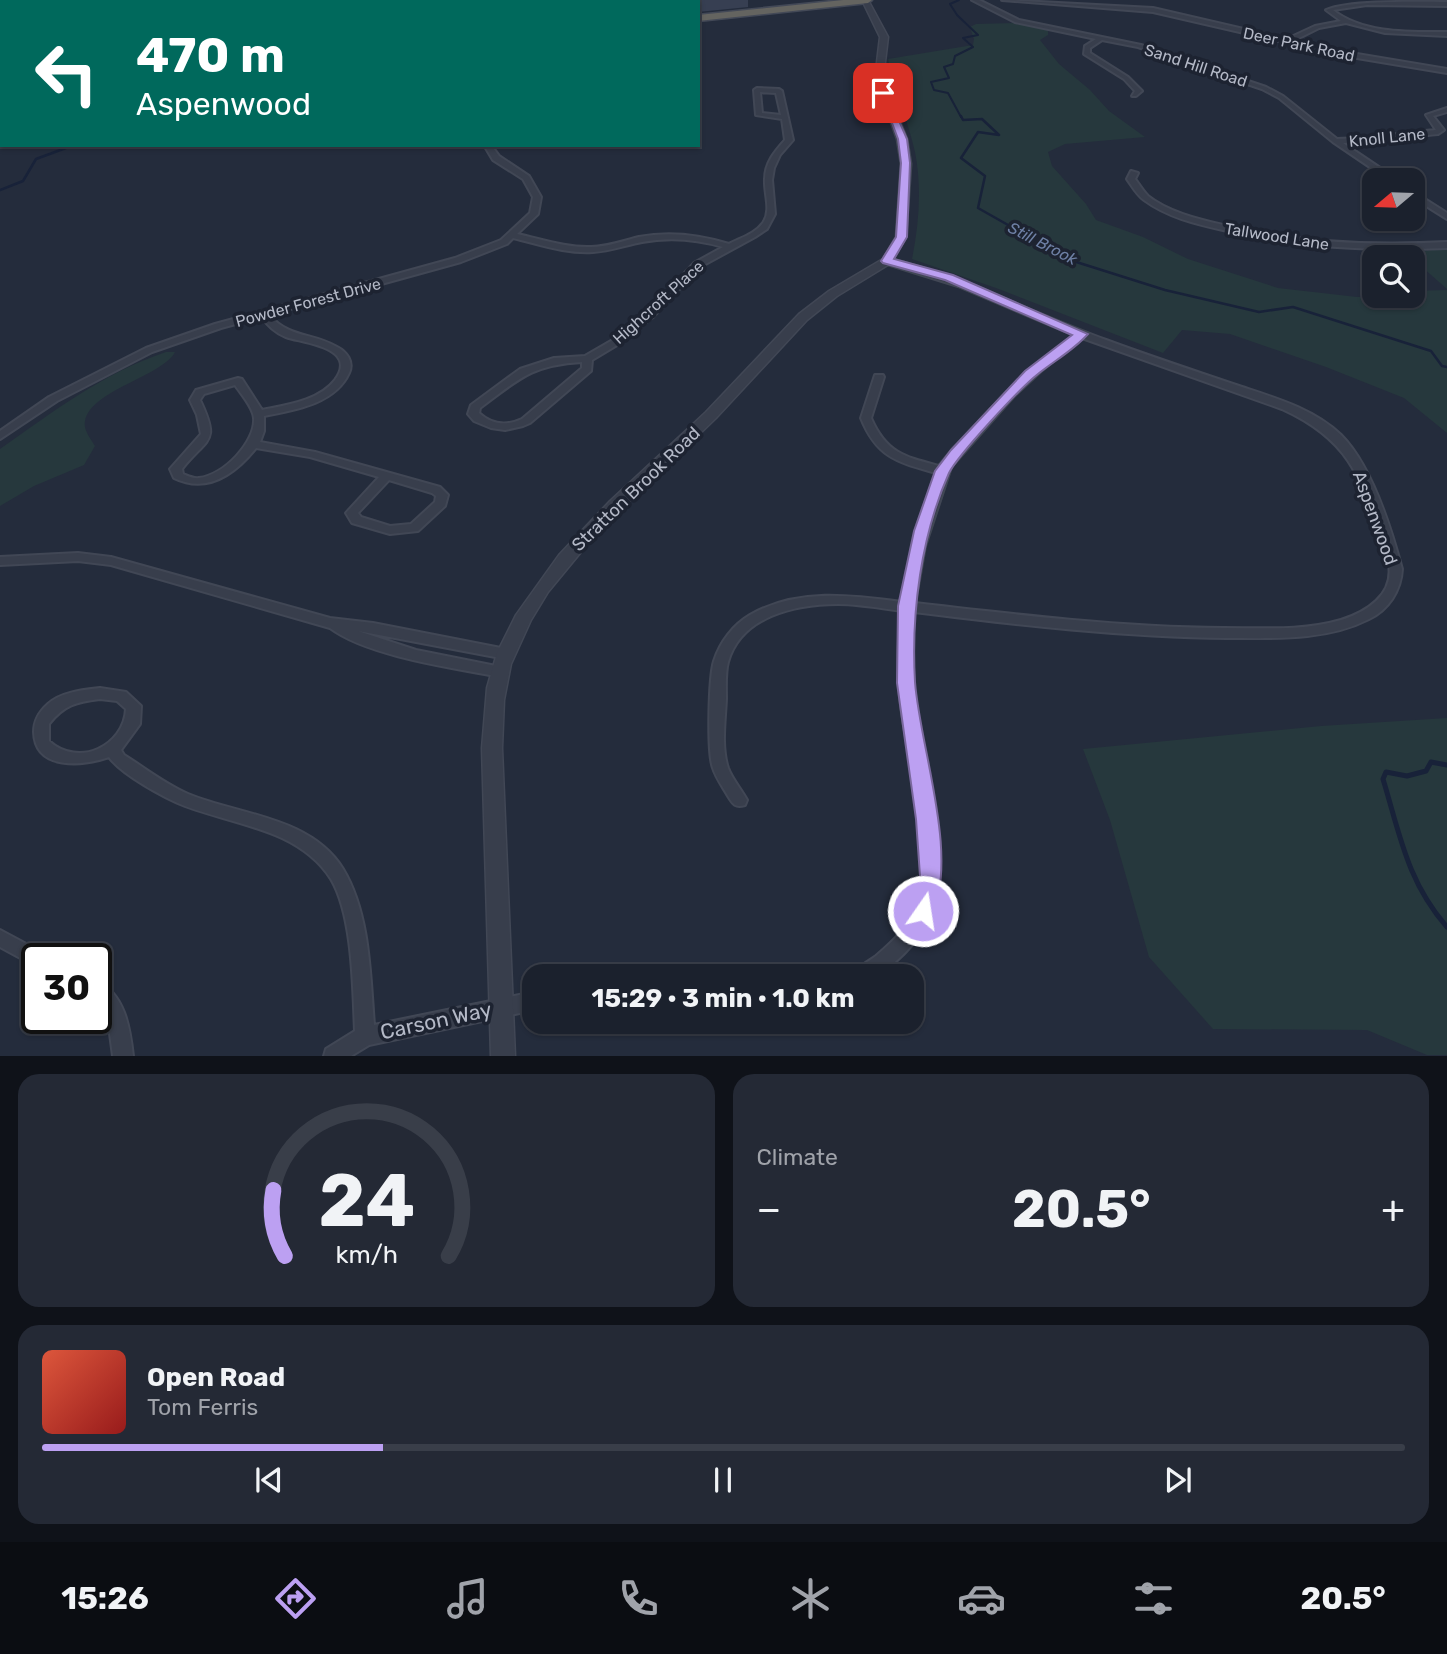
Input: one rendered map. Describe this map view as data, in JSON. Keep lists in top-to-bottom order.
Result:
{
  "streets": {
    "street": [
      "Deer Park Road",
      "Sand Hill Road",
      "Knoll Lane",
      "Tallwood Lane",
      "Powder Forest Drive",
      "Highcroft Place",
      "Stratton Brook Road",
      "Aspenwood",
      "Carson Way"
    ]
  },
  "crossings": [
    ["Sand Hill Road", "Knoll Lane"],
    ["Powder Forest Drive", "Highcroft Place"],
    ["Stratton Brook Road", "Aspenwood"],
    ["Stratton Brook Road", "Carson Way"]
  ],
  "water": ["Still Brook"],
  "north": "left",
  "page": {
    "turn": ["470 m", "Aspenwood"],
    "limit": "30",
    "trip": "15:29 · 3 min · 1.0 km",
    "tile": "Climate",
    "heat": ["−", "20.5°", "+"],
    "song": ["Open Road", "Tom Ferris"],
    "tabs": ["15:26", "20.5°"],
    "gauge": ["24", "km/h"]
  }
}
